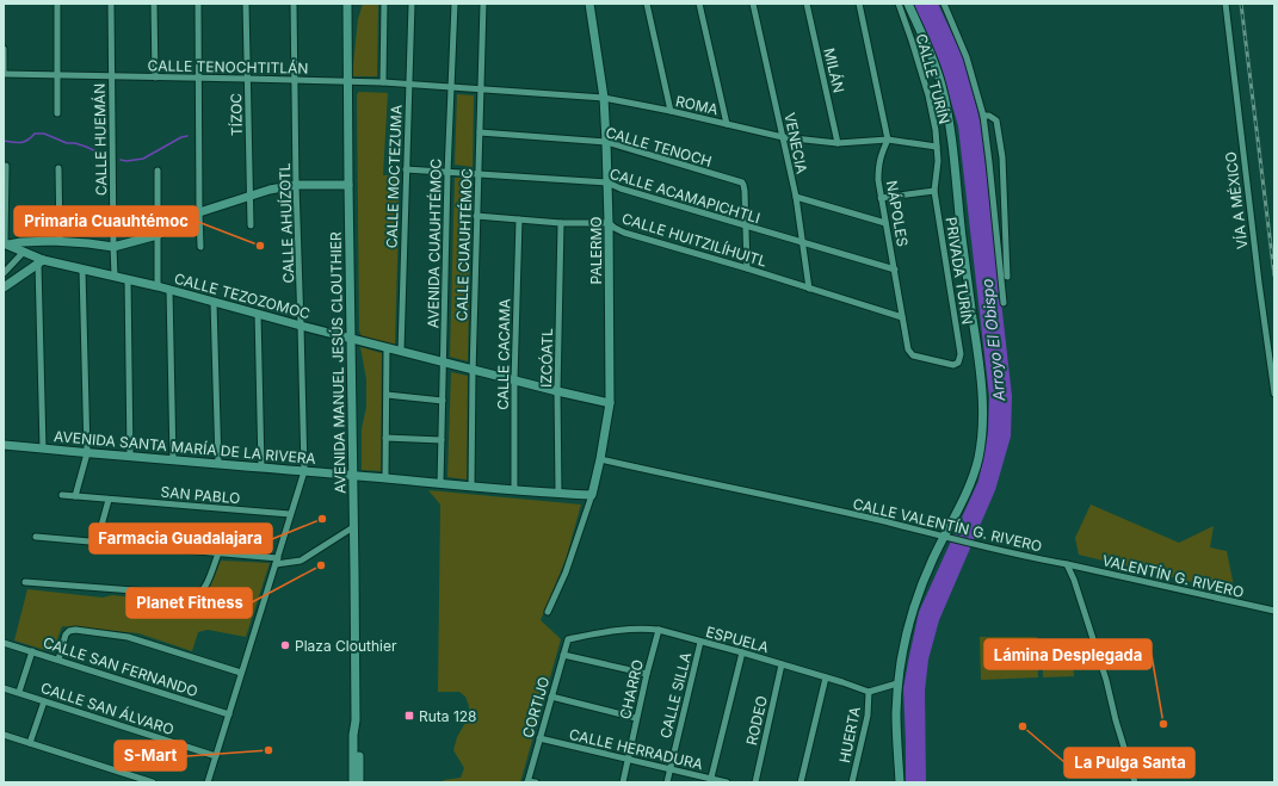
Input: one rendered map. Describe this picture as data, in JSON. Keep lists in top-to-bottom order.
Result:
{
  "streets": {
    "street": [
      "CALLE TENOCHTITLÁN",
      "MILÁN",
      "CALLE TURÍN",
      "ROMA",
      "TÍZOC",
      "CALLE HUEMÁN",
      "VENECIA",
      "CALLE TENOCH",
      "CALLE MOCTEZUMA",
      "CALLE ACAMAPICHTLI",
      "VÍA A MÉXICO",
      "NÁPOLES",
      "CALLE AHUÍZOTL",
      "CALLE HUITZILÍHUITL",
      "AVENIDA CUAUHTÉMOC",
      "CALLE CUAUHTÉMOC",
      "PALERMO",
      "PRIVADA TURÍN",
      "CALLE TEZOZOMOC",
      "CALLE CACAMA",
      "IZCÓATL",
      "AVENIDA MANUEL JESÚS CLOUTHIER",
      "AVENIDA SANTA MARÍA DE LA RIVERA",
      "SAN PABLO",
      "CALLE VALENTÍN G. RIVERO",
      "VALENTÍN G. RIVERO",
      "ESPUELA",
      "CALLE SAN FERNANDO",
      "CHARRO",
      "CALLE SILLA",
      "CORTIJO",
      "CALLE SAN ÁLVARO",
      "RODEO",
      "HUERTA",
      "CALLE HERRADURA"
    ]
  },
  "crossings": [
    ["CALLE TENOCHTITLÁN", "ROMA"],
    ["CALLE TENOCHTITLÁN", "TÍZOC"],
    ["CALLE TENOCHTITLÁN", "CALLE HUEMÁN"],
    ["CALLE TENOCHTITLÁN", "CALLE MOCTEZUMA"],
    ["CALLE TENOCHTITLÁN", "CALLE AHUÍZOTL"],
    ["CALLE TENOCHTITLÁN", "AVENIDA CUAUHTÉMOC"],
    ["CALLE TENOCHTITLÁN", "AVENIDA MANUEL JESÚS CLOUTHIER"],
    ["MILÁN", "ROMA"],
    ["CALLE TURÍN", "ROMA"],
    ["CALLE TURÍN", "PRIVADA TURÍN"],
    ["ROMA", "VENECIA"],
    ["ROMA", "NÁPOLES"],
    ["ROMA", "AVENIDA CUAUHTÉMOC"],
    ["ROMA", "CALLE CUAUHTÉMOC"],
    ["ROMA", "PALERMO"],
    ["CALLE HUEMÁN", "CALLE TEZOZOMOC"],
    ["VENECIA", "CALLE ACAMAPICHTLI"],
    ["VENECIA", "CALLE HUITZILÍHUITL"],
    ["CALLE TENOCH", "CALLE ACAMAPICHTLI"],
    ["CALLE TENOCH", "CALLE CUAUHTÉMOC"],
    ["CALLE TENOCH", "PALERMO"],
    ["CALLE MOCTEZUMA", "CALLE ACAMAPICHTLI"],
    ["CALLE MOCTEZUMA", "CALLE TEZOZOMOC"],
    ["CALLE ACAMAPICHTLI", "NÁPOLES"],
    ["CALLE ACAMAPICHTLI", "AVENIDA CUAUHTÉMOC"],
    ["CALLE ACAMAPICHTLI", "CALLE CUAUHTÉMOC"],
    ["CALLE ACAMAPICHTLI", "PALERMO"],
    ["NÁPOLES", "CALLE HUITZILÍHUITL"],
    ["NÁPOLES", "PRIVADA TURÍN"],
    ["CALLE AHUÍZOTL", "CALLE TEZOZOMOC"],
    ["CALLE AHUÍZOTL", "AVENIDA SANTA MARÍA DE LA RIVERA"],
    ["CALLE AHUÍZOTL", "SAN PABLO"],
    ["CALLE AHUÍZOTL", "CALLE SAN FERNANDO"],
    ["CALLE AHUÍZOTL", "CALLE SAN ÁLVARO"],
    ["CALLE HUITZILÍHUITL", "CALLE CUAUHTÉMOC"],
    ["CALLE HUITZILÍHUITL", "PALERMO"],
    ["CALLE HUITZILÍHUITL", "CALLE CACAMA"],
    ["CALLE HUITZILÍHUITL", "IZCÓATL"],
    ["AVENIDA CUAUHTÉMOC", "CALLE TEZOZOMOC"],
    ["AVENIDA CUAUHTÉMOC", "AVENIDA SANTA MARÍA DE LA RIVERA"],
    ["CALLE CUAUHTÉMOC", "CALLE TEZOZOMOC"],
    ["CALLE CUAUHTÉMOC", "AVENIDA SANTA MARÍA DE LA RIVERA"],
    ["PALERMO", "CALLE TEZOZOMOC"],
    ["PALERMO", "AVENIDA SANTA MARÍA DE LA RIVERA"],
    ["PALERMO", "CALLE VALENTÍN G. RIVERO"],
    ["CALLE TEZOZOMOC", "CALLE CACAMA"],
    ["CALLE TEZOZOMOC", "IZCÓATL"],
    ["CALLE TEZOZOMOC", "AVENIDA MANUEL JESÚS CLOUTHIER"],
    ["CALLE CACAMA", "AVENIDA SANTA MARÍA DE LA RIVERA"],
    ["IZCÓATL", "AVENIDA SANTA MARÍA DE LA RIVERA"],
    ["AVENIDA MANUEL JESÚS CLOUTHIER", "AVENIDA SANTA MARÍA DE LA RIVERA"],
    ["CALLE VALENTÍN G. RIVERO", "VALENTÍN G. RIVERO"],
    ["ESPUELA", "CHARRO"],
    ["ESPUELA", "CALLE SILLA"],
    ["ESPUELA", "CORTIJO"],
    ["ESPUELA", "RODEO"],
    ["ESPUELA", "HUERTA"],
    ["CHARRO", "CALLE HERRADURA"],
    ["CALLE SILLA", "CALLE HERRADURA"],
    ["CORTIJO", "CALLE HERRADURA"]
  ],
  "water": ["Arroyo El Obispo"],
  "places": {
    "other": [
      "Primaria Cuauhtémoc",
      "Farmacia Guadalajara",
      "Planet Fitness",
      "Plaza Clouthier",
      "Lámina Desplegada",
      "La Pulga Santa",
      "S-Mart"
    ],
    "transit": ["Ruta 128"]
  }
}
